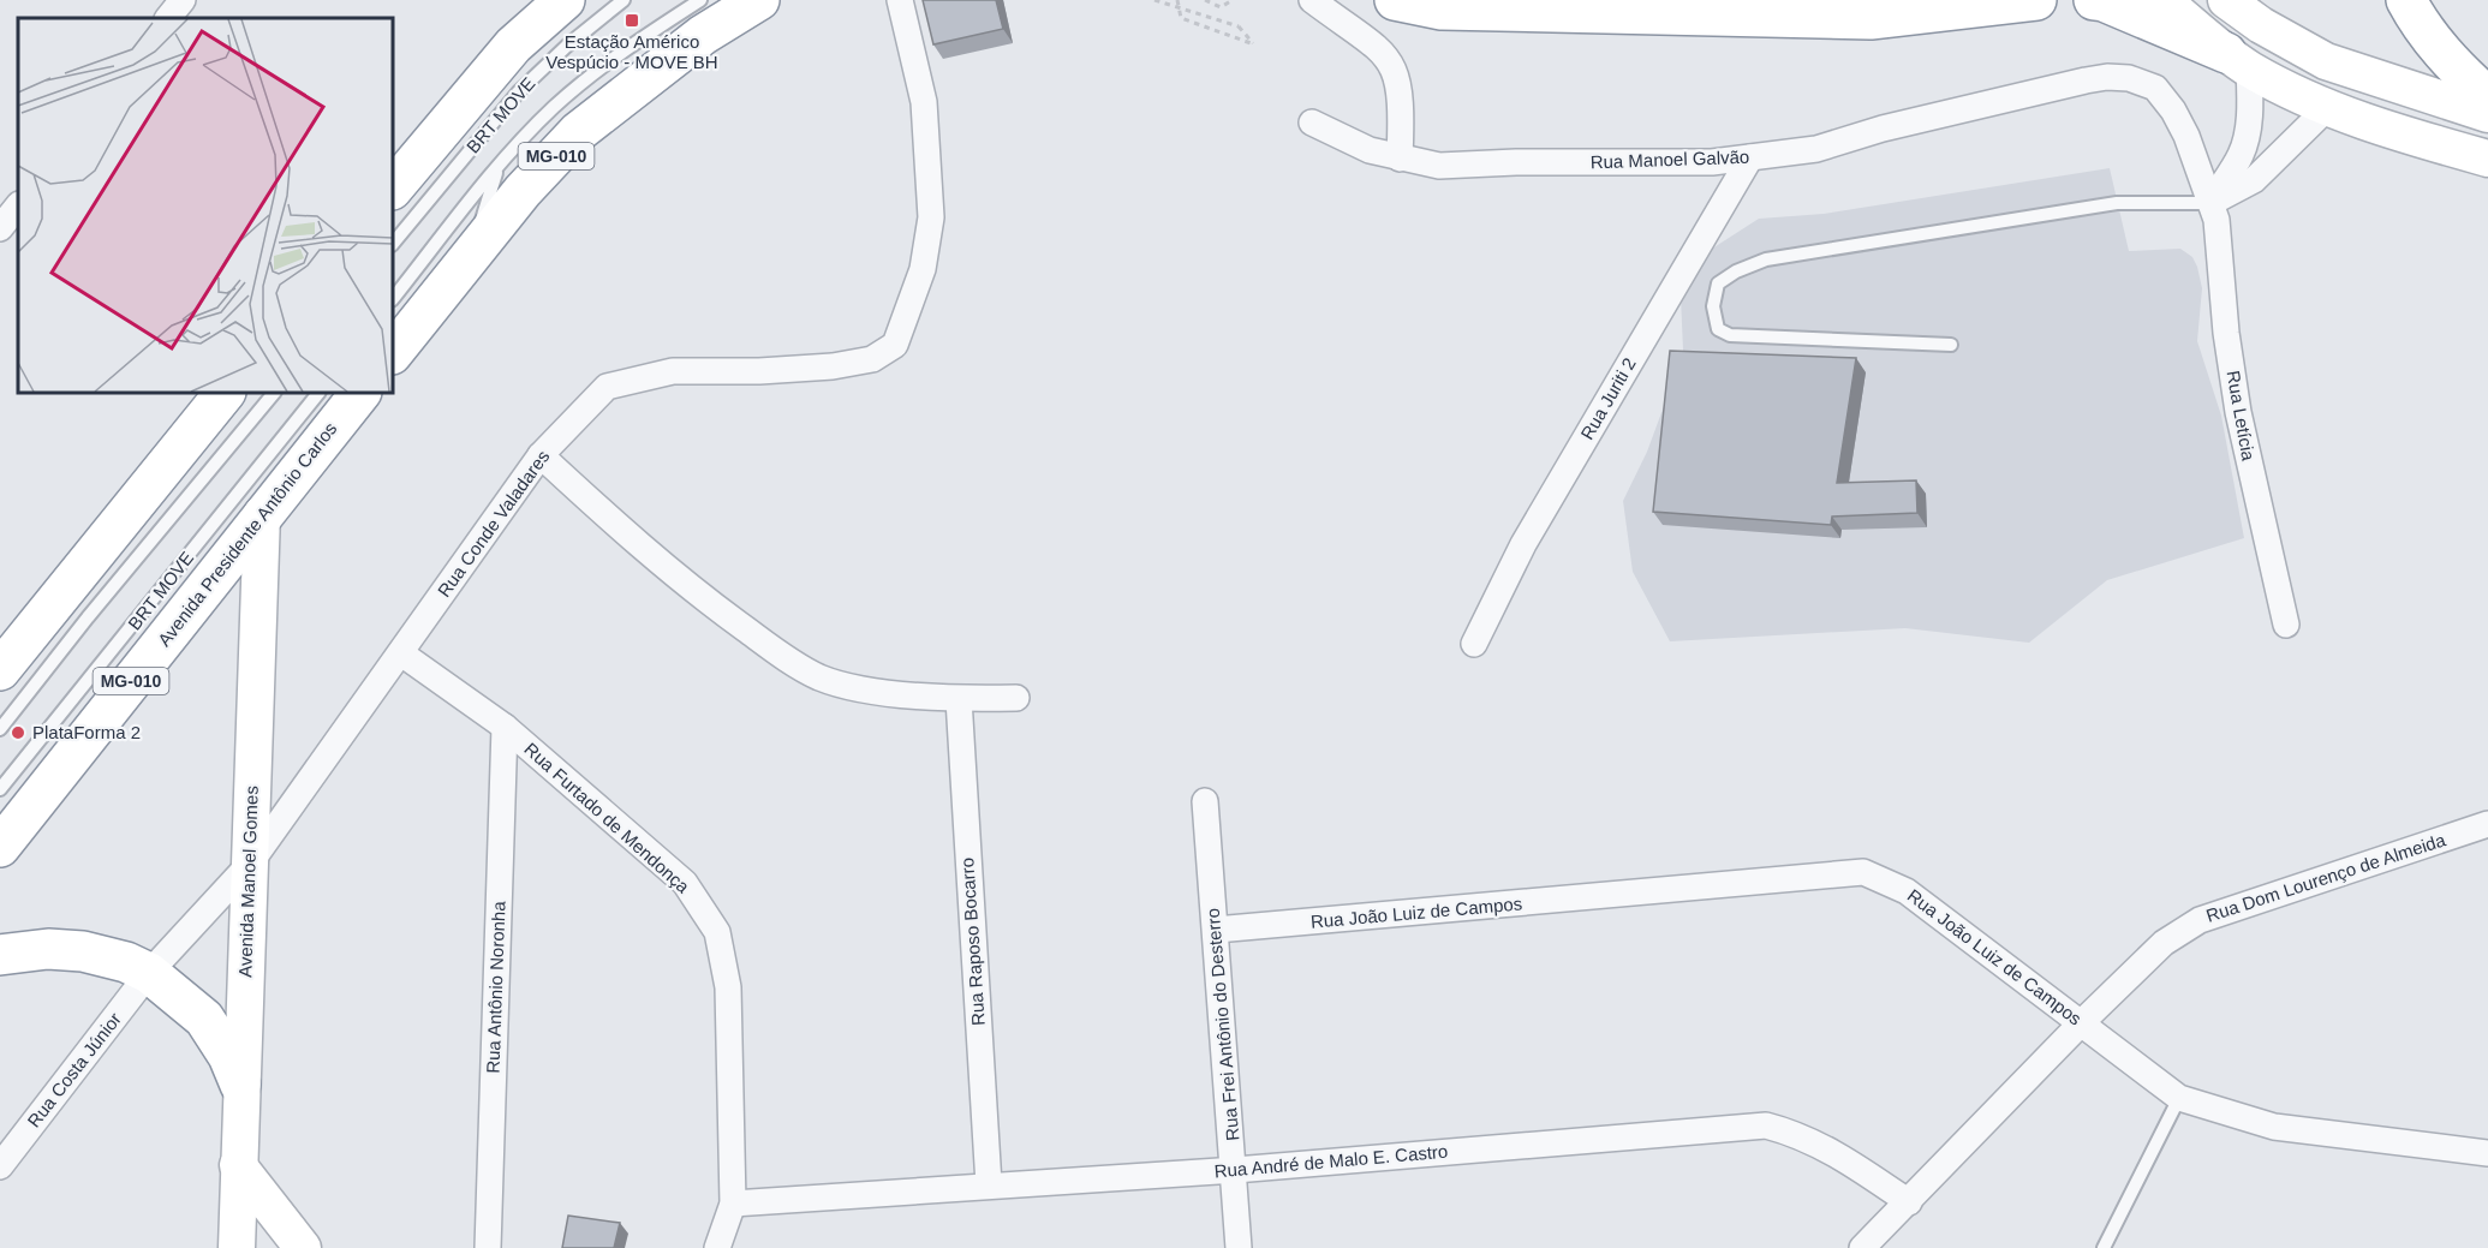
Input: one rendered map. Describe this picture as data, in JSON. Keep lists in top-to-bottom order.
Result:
{
  "streets": {
    "highway": ["MG-010", "Avenida Presidente Antônio Carlos"],
    "street": [
      "Rua Manoel Galvão",
      "Rua Juriti 2",
      "Rua Letícia",
      "Rua Conde Valadares",
      "Rua Furtado de Mendonça",
      "Rua Dom Lourenço de Almeida",
      "Avenida Manoel Gomes",
      "Rua João Luiz de Campos",
      "Rua Raposo Bocarro",
      "Rua Antônio Noronha",
      "Rua Frei Antônio do Desterro",
      "Rua Costa Júnior",
      "Rua André de Malo E. Castro"
    ],
    "lane": ["BRT MOVE"]
  },
  "crossings": [
    ["Rua Manoel Galvão", "Rua Juriti 2"],
    ["Rua Manoel Galvão", "Rua Letícia"],
    ["Rua Conde Valadares", "Rua Furtado de Mendonça"],
    ["Rua Conde Valadares", "Avenida Manoel Gomes"],
    ["Rua Conde Valadares", "Rua Costa Júnior"],
    ["Avenida Presidente Antônio Carlos", "Avenida Manoel Gomes"],
    ["Rua Furtado de Mendonça", "Rua Antônio Noronha"],
    ["Rua Furtado de Mendonça", "Rua André de Malo E. Castro"],
    ["Rua Dom Lourenço de Almeida", "Rua João Luiz de Campos"],
    ["Rua Dom Lourenço de Almeida", "Rua André de Malo E. Castro"],
    ["Rua João Luiz de Campos", "Rua Frei Antônio do Desterro"],
    ["Rua Raposo Bocarro", "Rua André de Malo E. Castro"],
    ["Rua Frei Antônio do Desterro", "Rua André de Malo E. Castro"]
  ],
  "places": {
    "transit": ["Estação Américo Vespúcio - MOVE BH"],
    "other": ["PlataForma 2"]
  }
}
